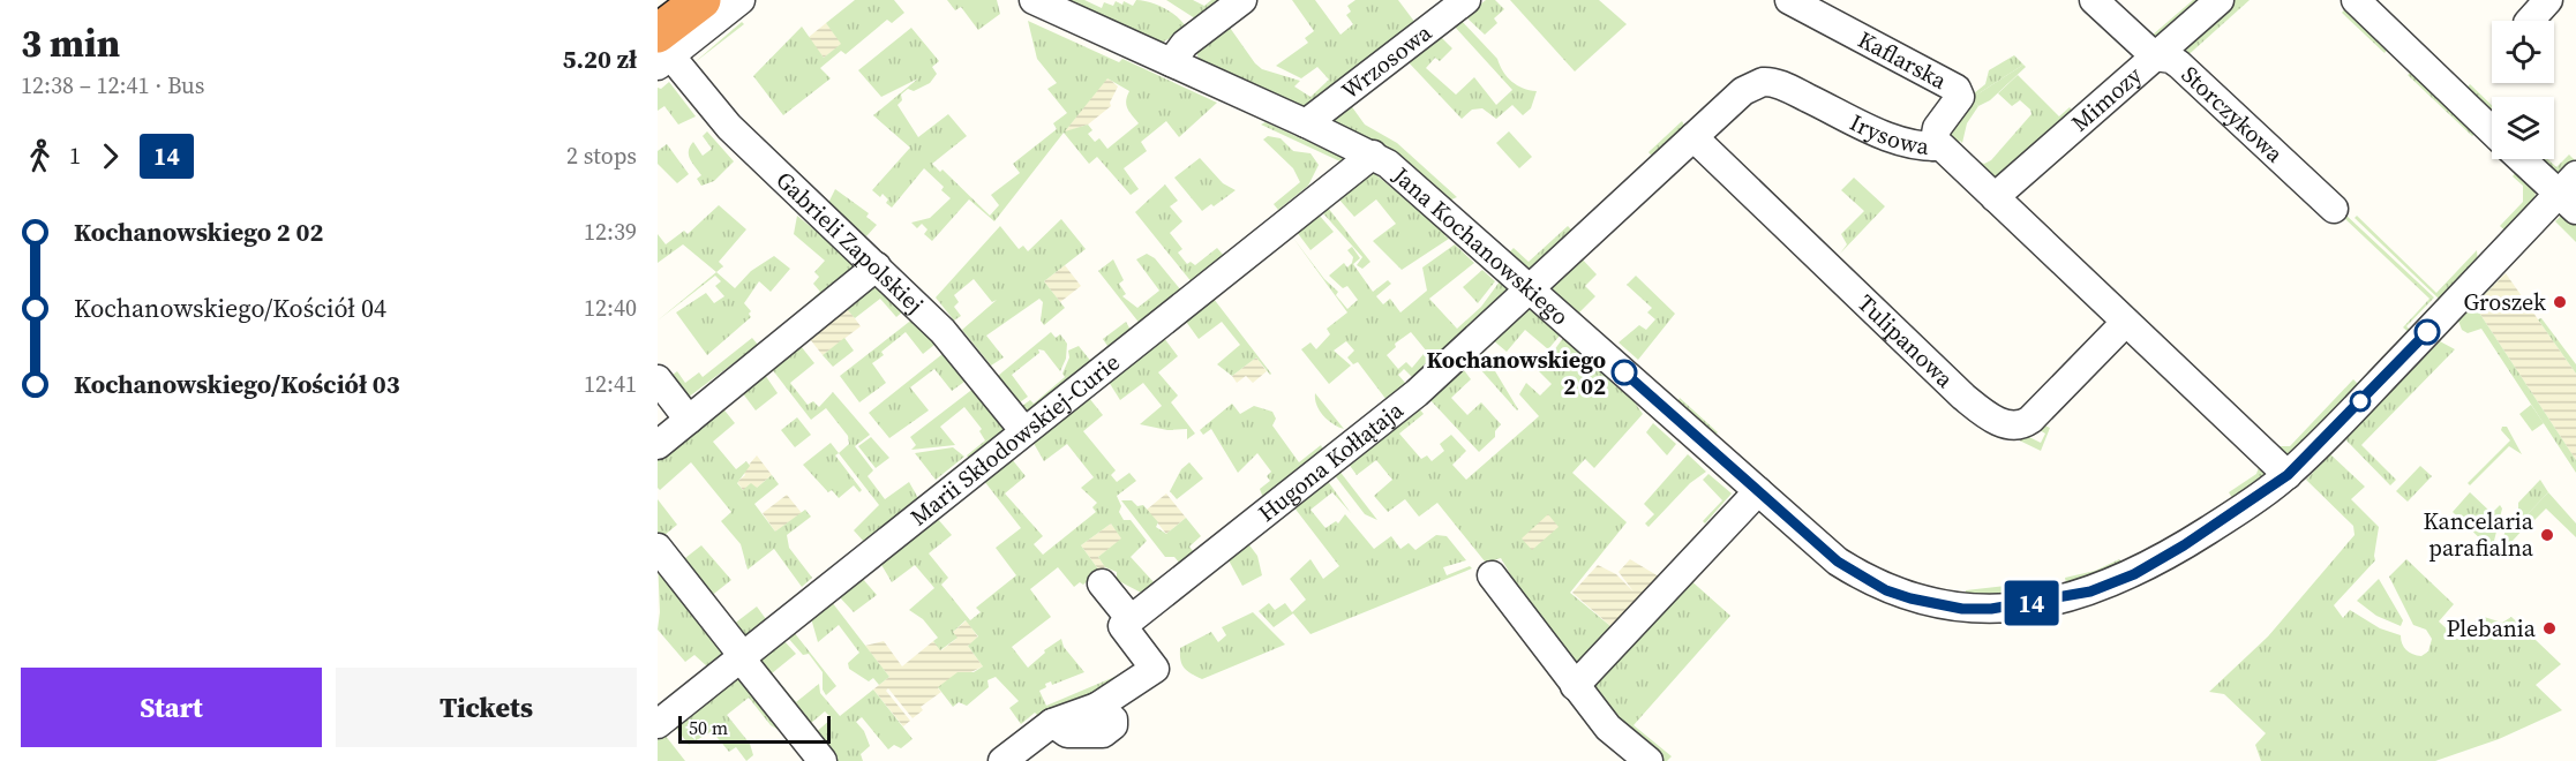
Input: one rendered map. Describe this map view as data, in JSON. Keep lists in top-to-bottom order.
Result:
{
  "streets": {
    "street": [
      "Kaflarska",
      "Wrzosowa",
      "Mimozy",
      "Storczykowa",
      "Irysowa",
      "Gabrieli Zapolskiej",
      "Jana Kochanowskiego",
      "Tulipanowa",
      "Marii Skłodowskiej-Curie",
      "Hugona Kołłątaja"
    ]
  },
  "crossings": [
    ["Kaflarska", "Irysowa"],
    ["Wrzosowa", "Jana Kochanowskiego"],
    ["Mimozy", "Storczykowa"],
    ["Mimozy", "Irysowa"],
    ["Irysowa", "Jana Kochanowskiego"],
    ["Irysowa", "Tulipanowa"],
    ["Irysowa", "Hugona Kołłątaja"],
    ["Gabrieli Zapolskiej", "Marii Skłodowskiej-Curie"],
    ["Jana Kochanowskiego", "Marii Skłodowskiej-Curie"],
    ["Jana Kochanowskiego", "Hugona Kołłątaja"]
  ],
  "places": [
    "Groszek",
    "Kochanowskiego 2 02",
    "Kancelaria parafialna",
    "Plebania"
  ],
  "lines": ["bus line 14"],
  "scale_bar": "50 m",
  "page": {
    "heading": ["3 min", "12:38 – 12:41 · Bus", "5.20 zł"],
    "on_map": "14",
    "legs": ["1", "14", "2 stops"],
    "list": [
      {
        "name": "Kochanowskiego 2 02",
        "value": "12:39"
      },
      {
        "name": "Kochanowskiego/Kościół 04",
        "value": "12:40"
      },
      {
        "name": "Kochanowskiego/Kościół 03",
        "value": "12:41"
      }
    ],
    "buttons": ["Start", "Tickets"],
    "scale": "50 m"
  }
}
